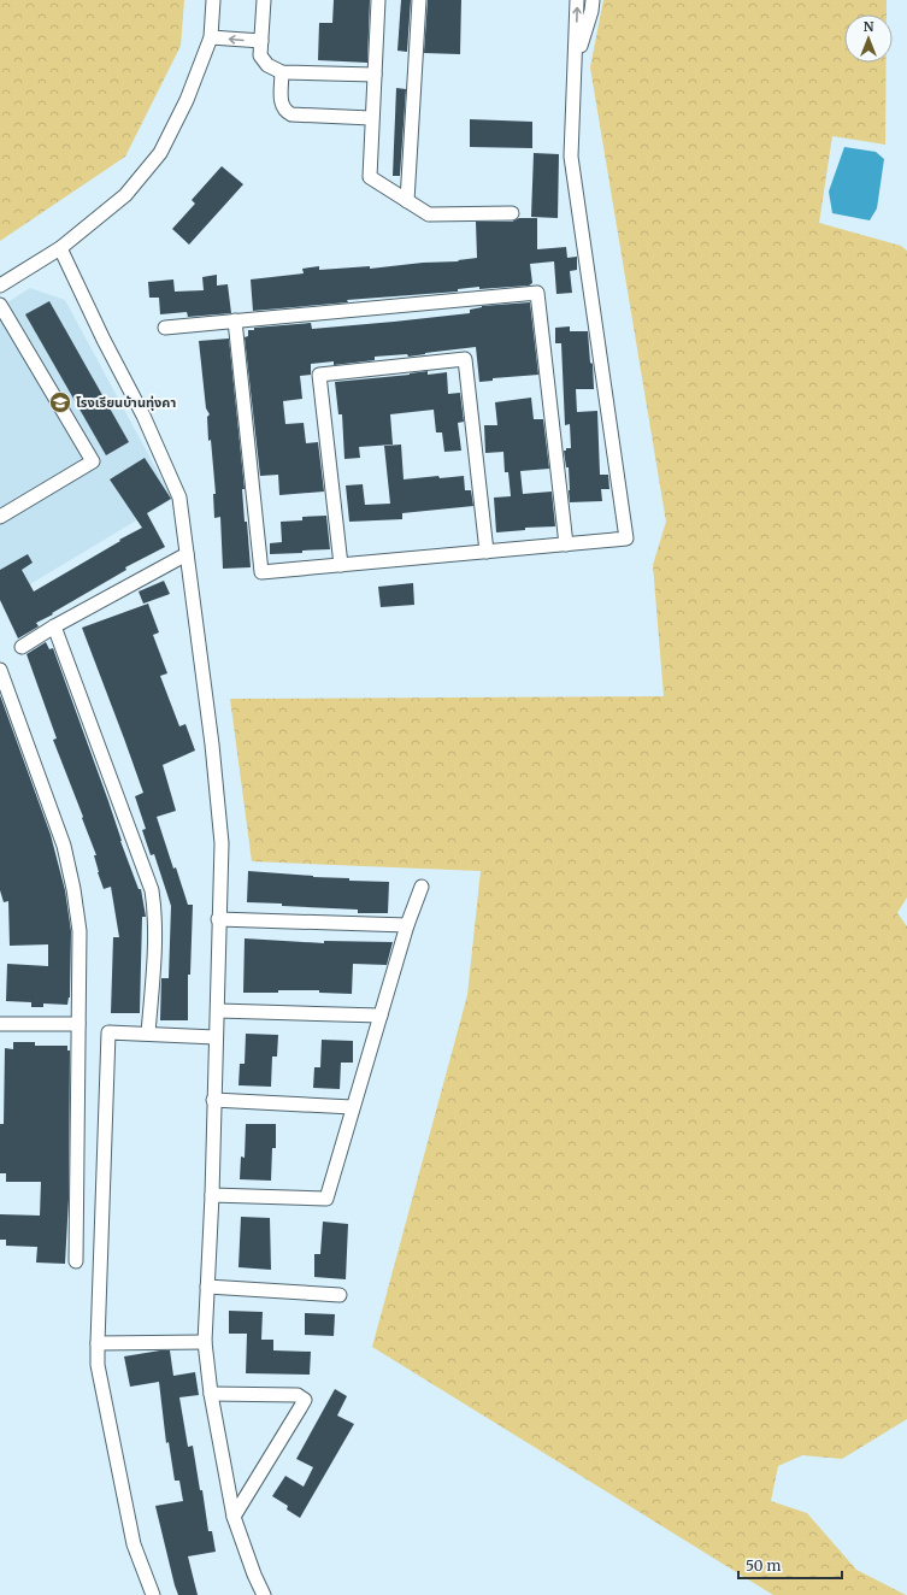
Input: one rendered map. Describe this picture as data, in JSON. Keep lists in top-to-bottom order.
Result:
{
  "places": {
    "school or university": ["โรงเรียนบ้านทุ่งคา"]
  },
  "scale_bar": "50 m",
  "north": "top"
}
